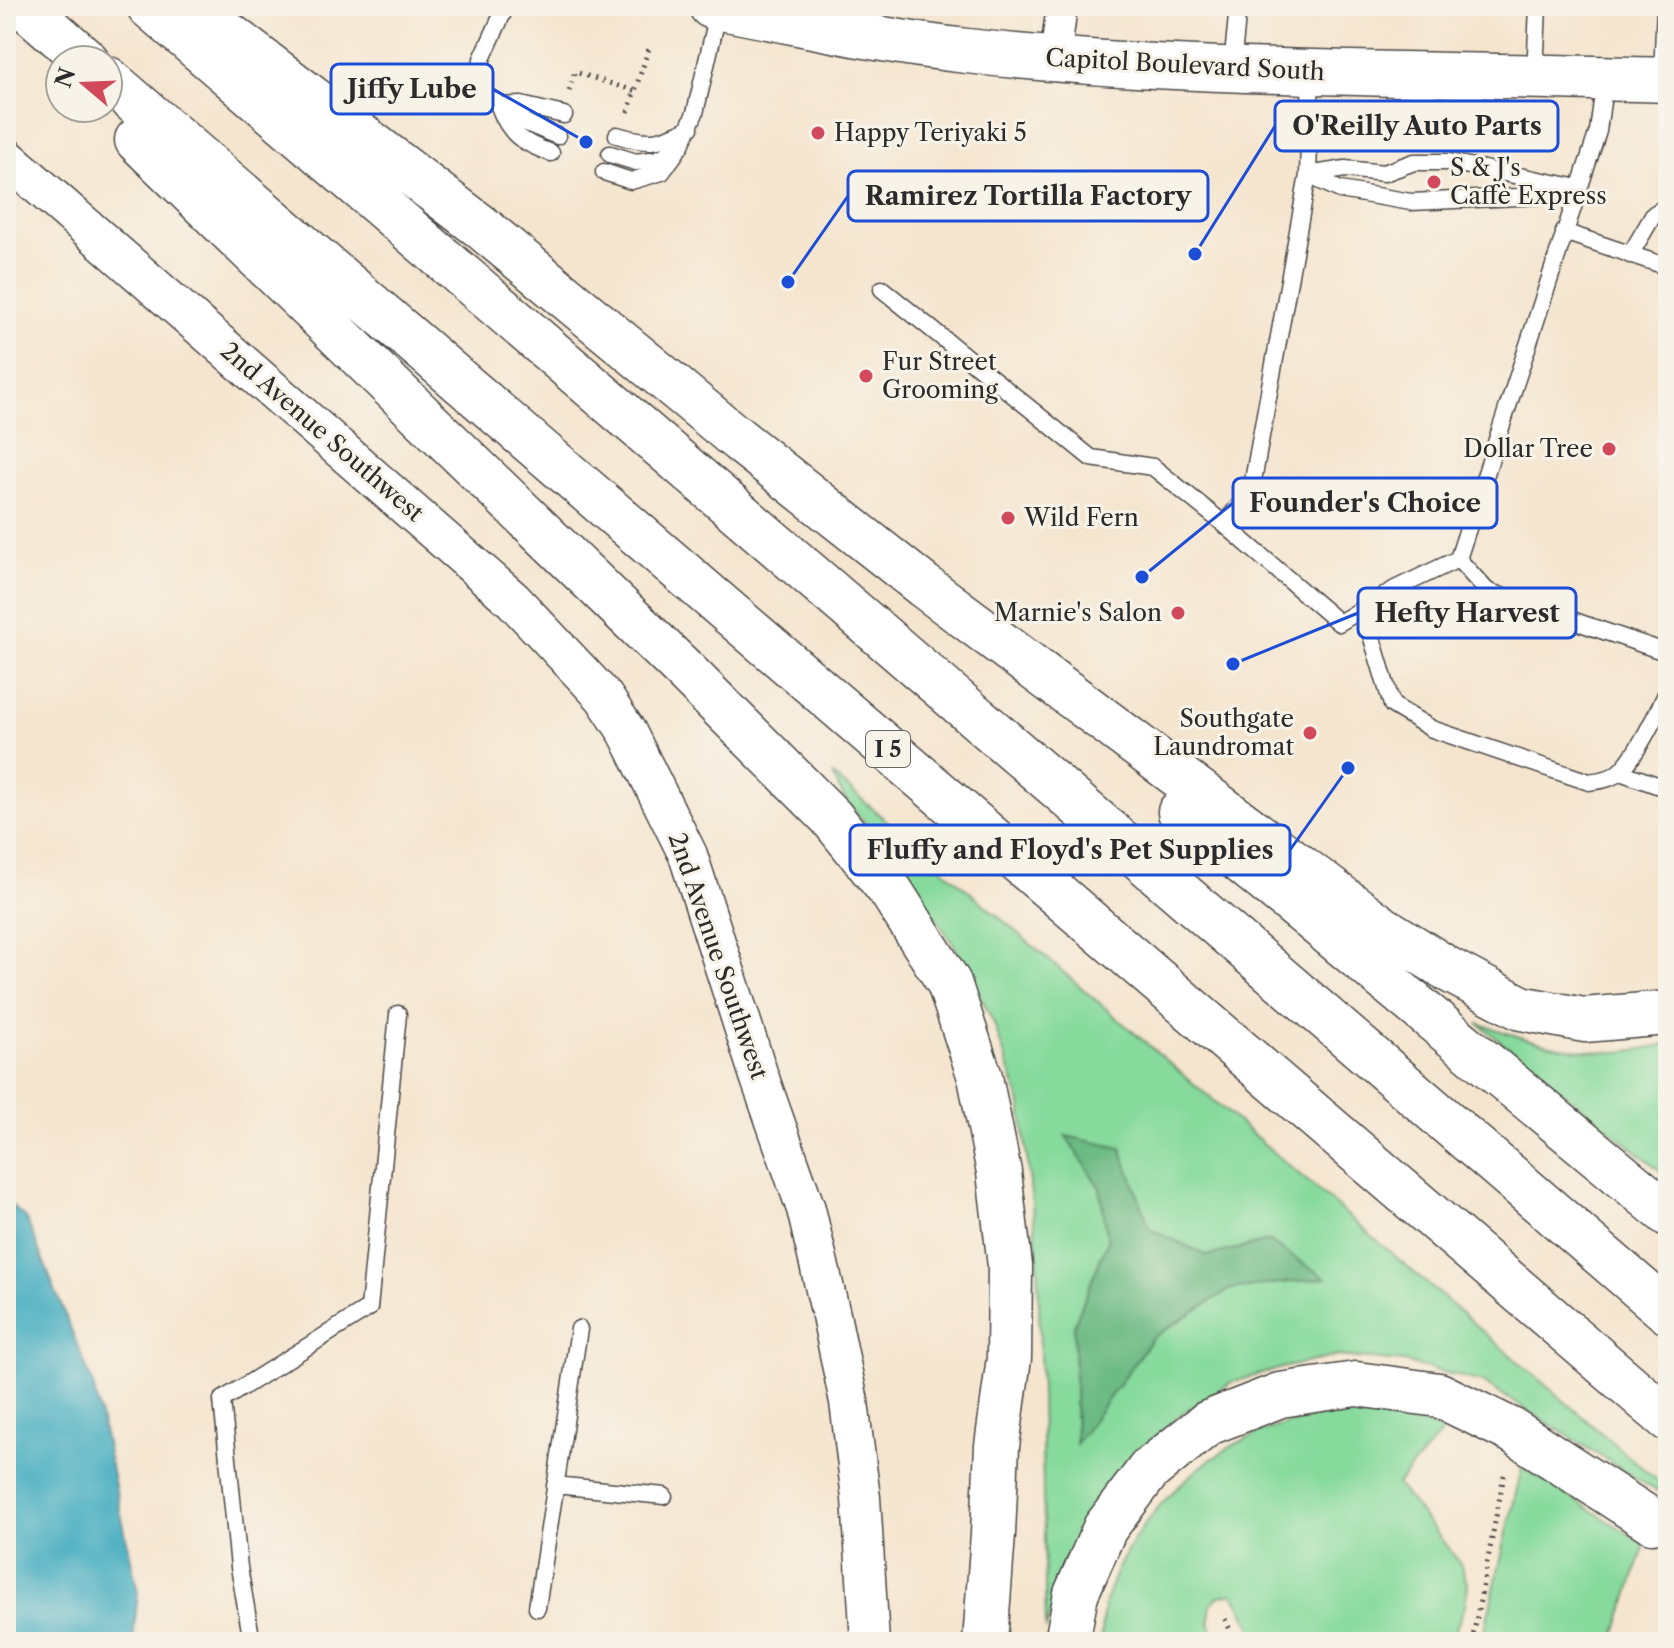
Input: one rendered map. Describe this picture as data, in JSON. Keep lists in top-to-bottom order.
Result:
{
  "streets": {
    "main road": ["Capitol Boulevard South", "I 5"],
    "street": ["2nd Avenue Southwest"]
  },
  "places": [
    "Happy Teriyaki 5",
    "Jiffy Lube",
    "S & J's Caffè Express",
    "O'Reilly Auto Parts",
    "Ramirez Tortilla Factory",
    "Fur Street Grooming",
    "Dollar Tree",
    "Wild Fern",
    "Founder's Choice",
    "Marnie's Salon",
    "Hefty Harvest",
    "Southgate Laundromat",
    "Fluffy and Floyd's Pet Supplies"
  ],
  "north": "left"
}
